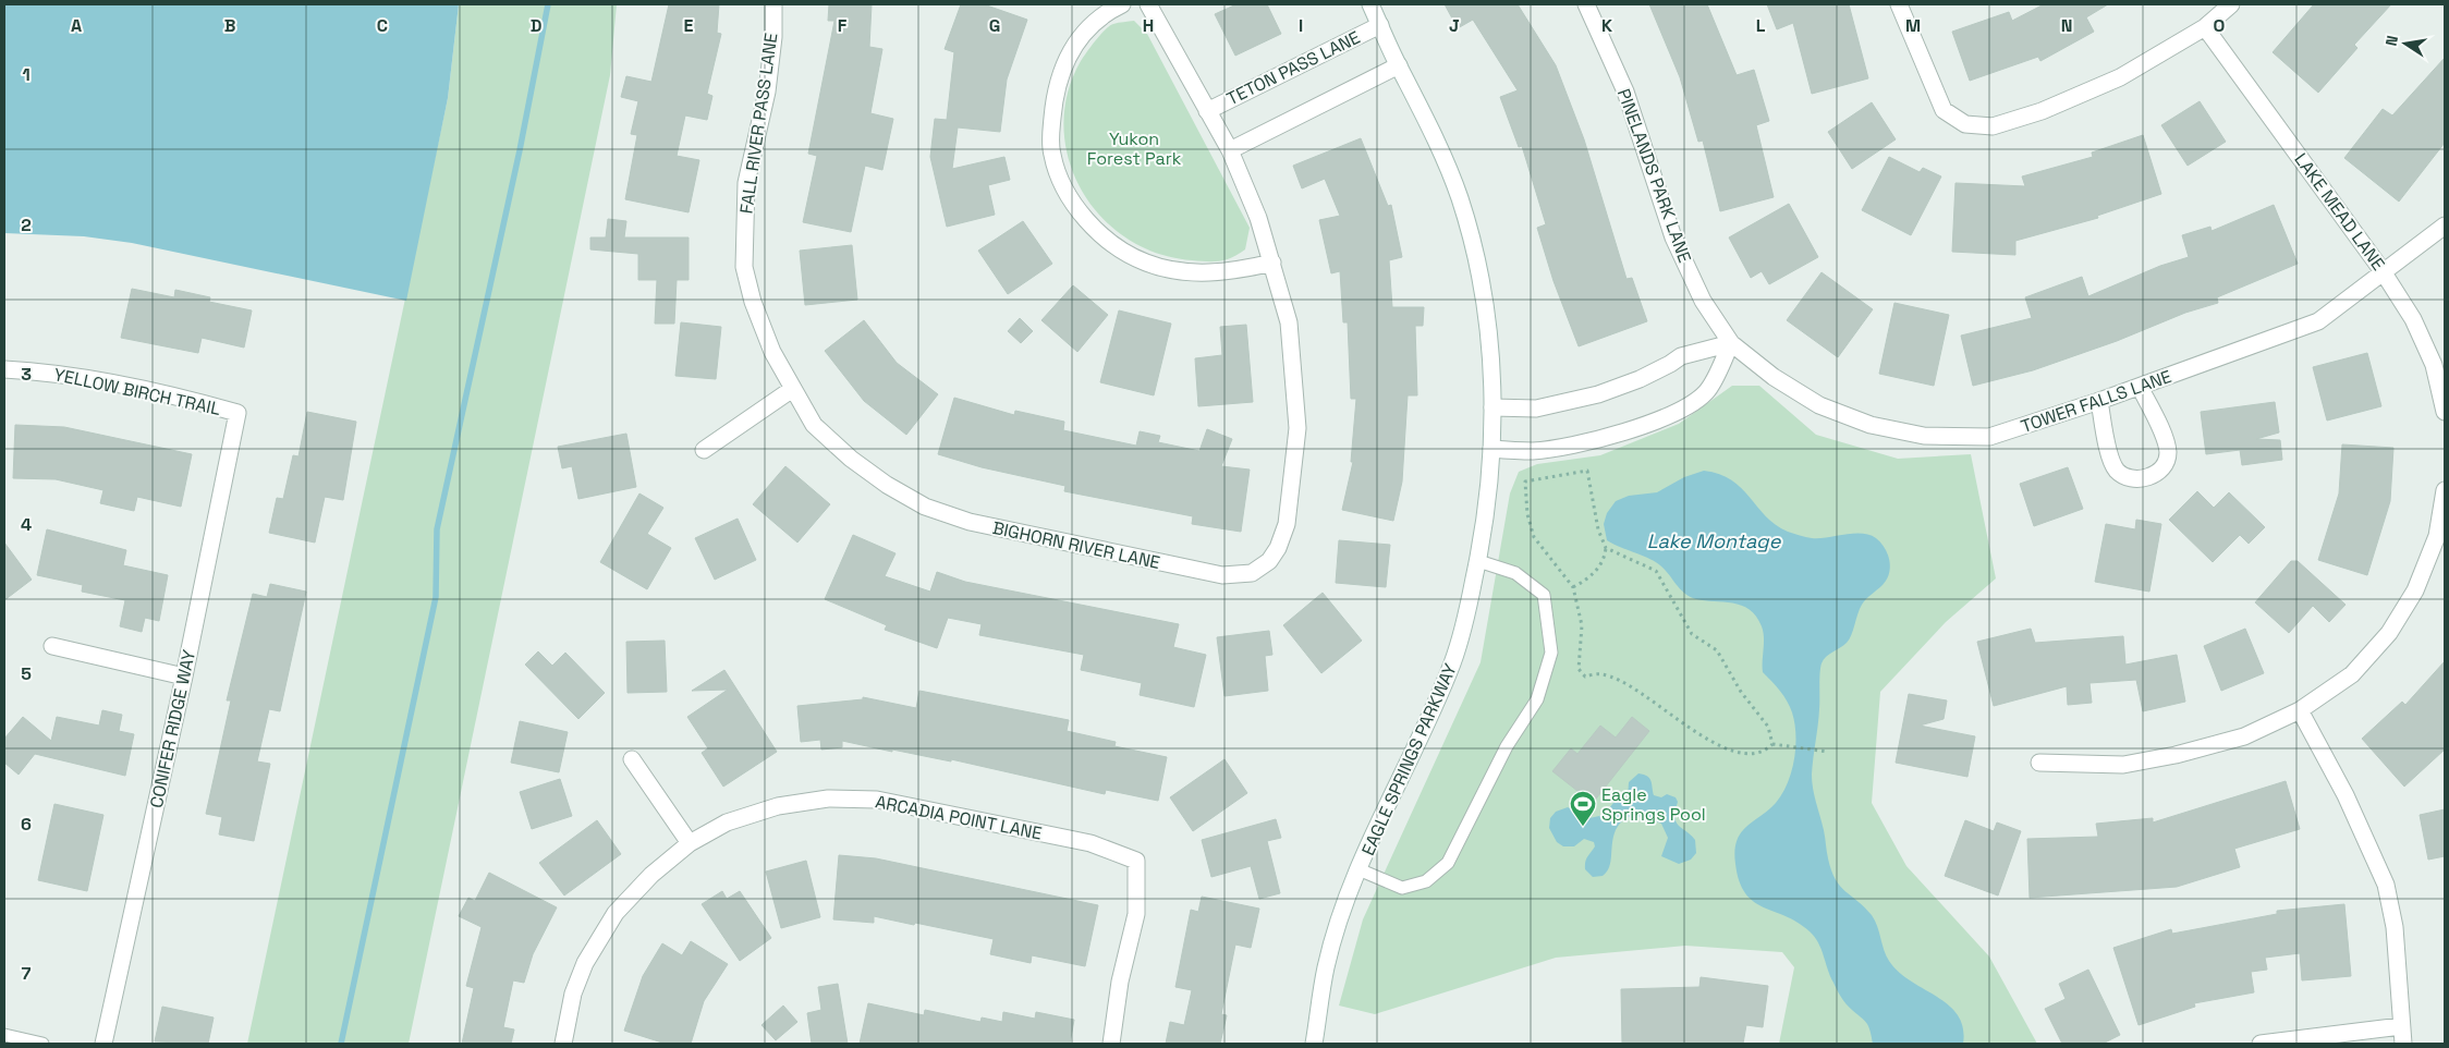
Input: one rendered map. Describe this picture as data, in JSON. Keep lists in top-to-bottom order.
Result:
{
  "streets": {
    "street": [
      "TETON PASS LANE",
      "FALL RIVER PASS LANE",
      "PINELANDS PARK LANE",
      "LAKE MEAD LANE",
      "YELLOW BIRCH TRAIL",
      "TOWER FALLS LANE",
      "BIGHORN RIVER LANE",
      "CONIFER RIDGE WAY",
      "EAGLE SPRINGS PARKWAY",
      "ARCADIA POINT LANE"
    ]
  },
  "crossings": [
    ["TETON PASS LANE", "EAGLE SPRINGS PARKWAY"],
    ["FALL RIVER PASS LANE", "BIGHORN RIVER LANE"],
    ["PINELANDS PARK LANE", "TOWER FALLS LANE"],
    ["LAKE MEAD LANE", "TOWER FALLS LANE"],
    ["YELLOW BIRCH TRAIL", "CONIFER RIDGE WAY"]
  ],
  "water": ["Lake Montage"],
  "parks": ["Yukon Forest Park"],
  "places": {
    "sports": ["Eagle Springs Pool"]
  },
  "north": "left",
  "grid": {
    "columns": [
      "A",
      "B",
      "C",
      "D",
      "E",
      "F",
      "G",
      "H",
      "I",
      "J",
      "K",
      "L",
      "M",
      "N",
      "O"
    ],
    "rows": [
      "1",
      "2",
      "3",
      "4",
      "5",
      "6",
      "7"
    ]
  }
}
